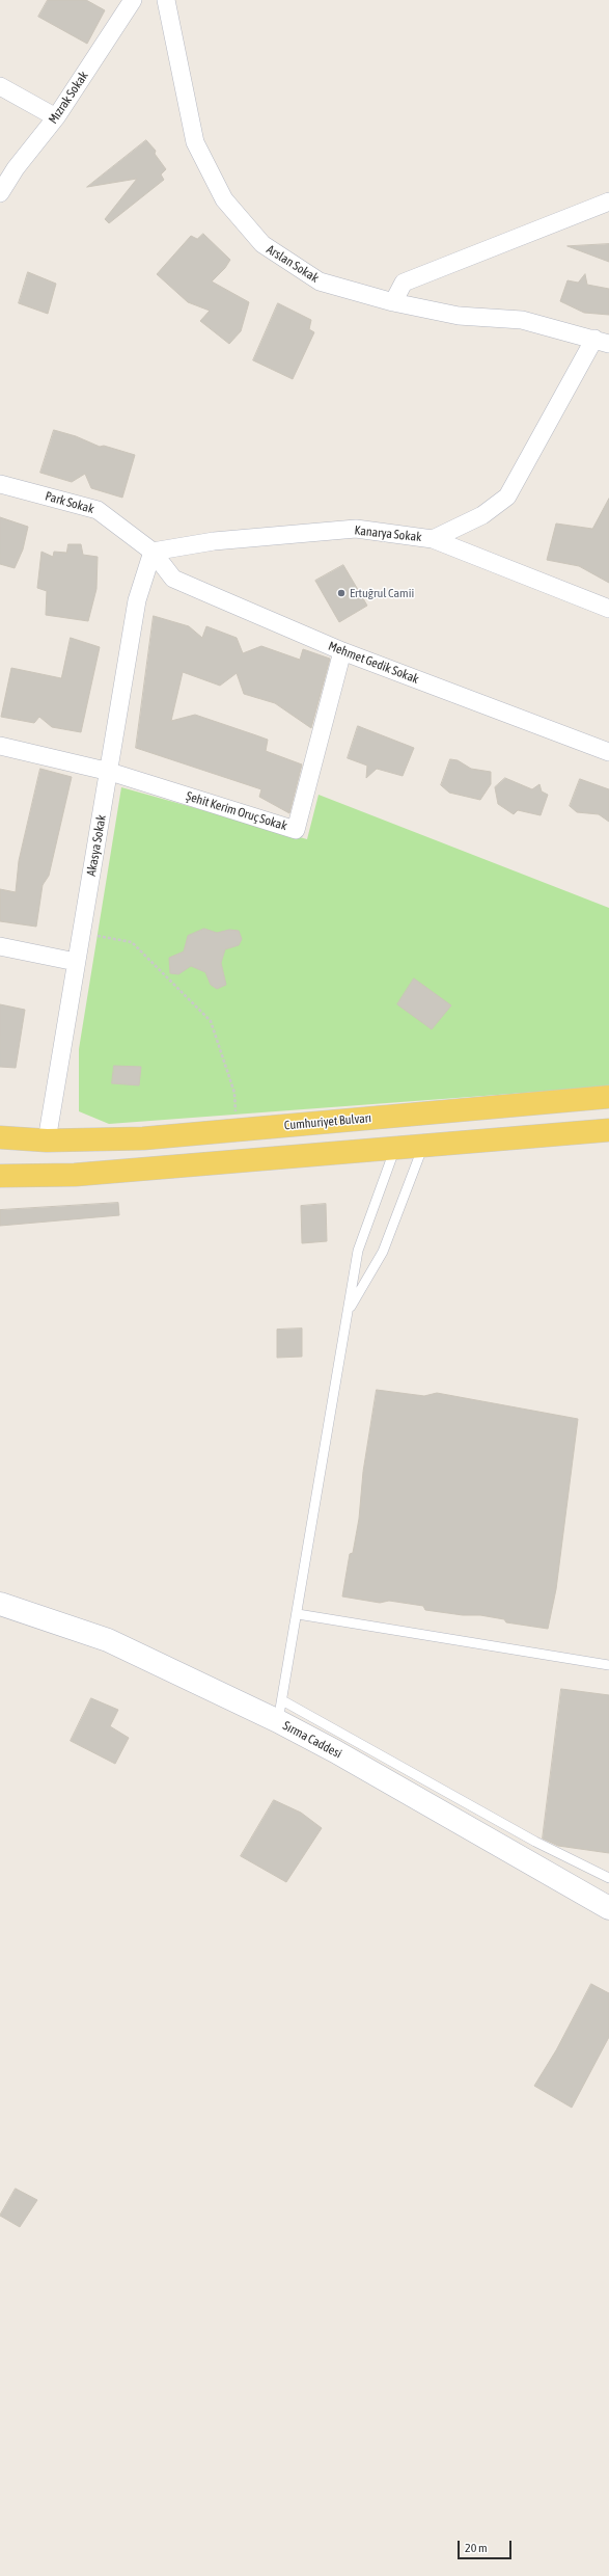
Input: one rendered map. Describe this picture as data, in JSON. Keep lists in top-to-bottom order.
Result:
{
  "streets": {
    "main road": ["Cumhuriyet Bulvarı"],
    "street": [
      "Mızrak Sokak",
      "Arslan Sokak",
      "Park Sokak",
      "Kanarya Sokak",
      "Mehmet Gedik Sokak",
      "Şehit Kerim Oruç Sokak",
      "Akasya Sokak",
      "Sırma Caddesi"
    ]
  },
  "crossings": [
    ["Arslan Sokak", "Kanarya Sokak"],
    ["Park Sokak", "Kanarya Sokak"],
    ["Park Sokak", "Mehmet Gedik Sokak"],
    ["Park Sokak", "Akasya Sokak"],
    ["Kanarya Sokak", "Mehmet Gedik Sokak"],
    ["Kanarya Sokak", "Akasya Sokak"],
    ["Mehmet Gedik Sokak", "Şehit Kerim Oruç Sokak"],
    ["Mehmet Gedik Sokak", "Akasya Sokak"],
    ["Şehit Kerim Oruç Sokak", "Akasya Sokak"],
    ["Akasya Sokak", "Cumhuriyet Bulvarı"]
  ],
  "places": ["Ertuğrul Camii"],
  "scale_bar": "20 m"
}
